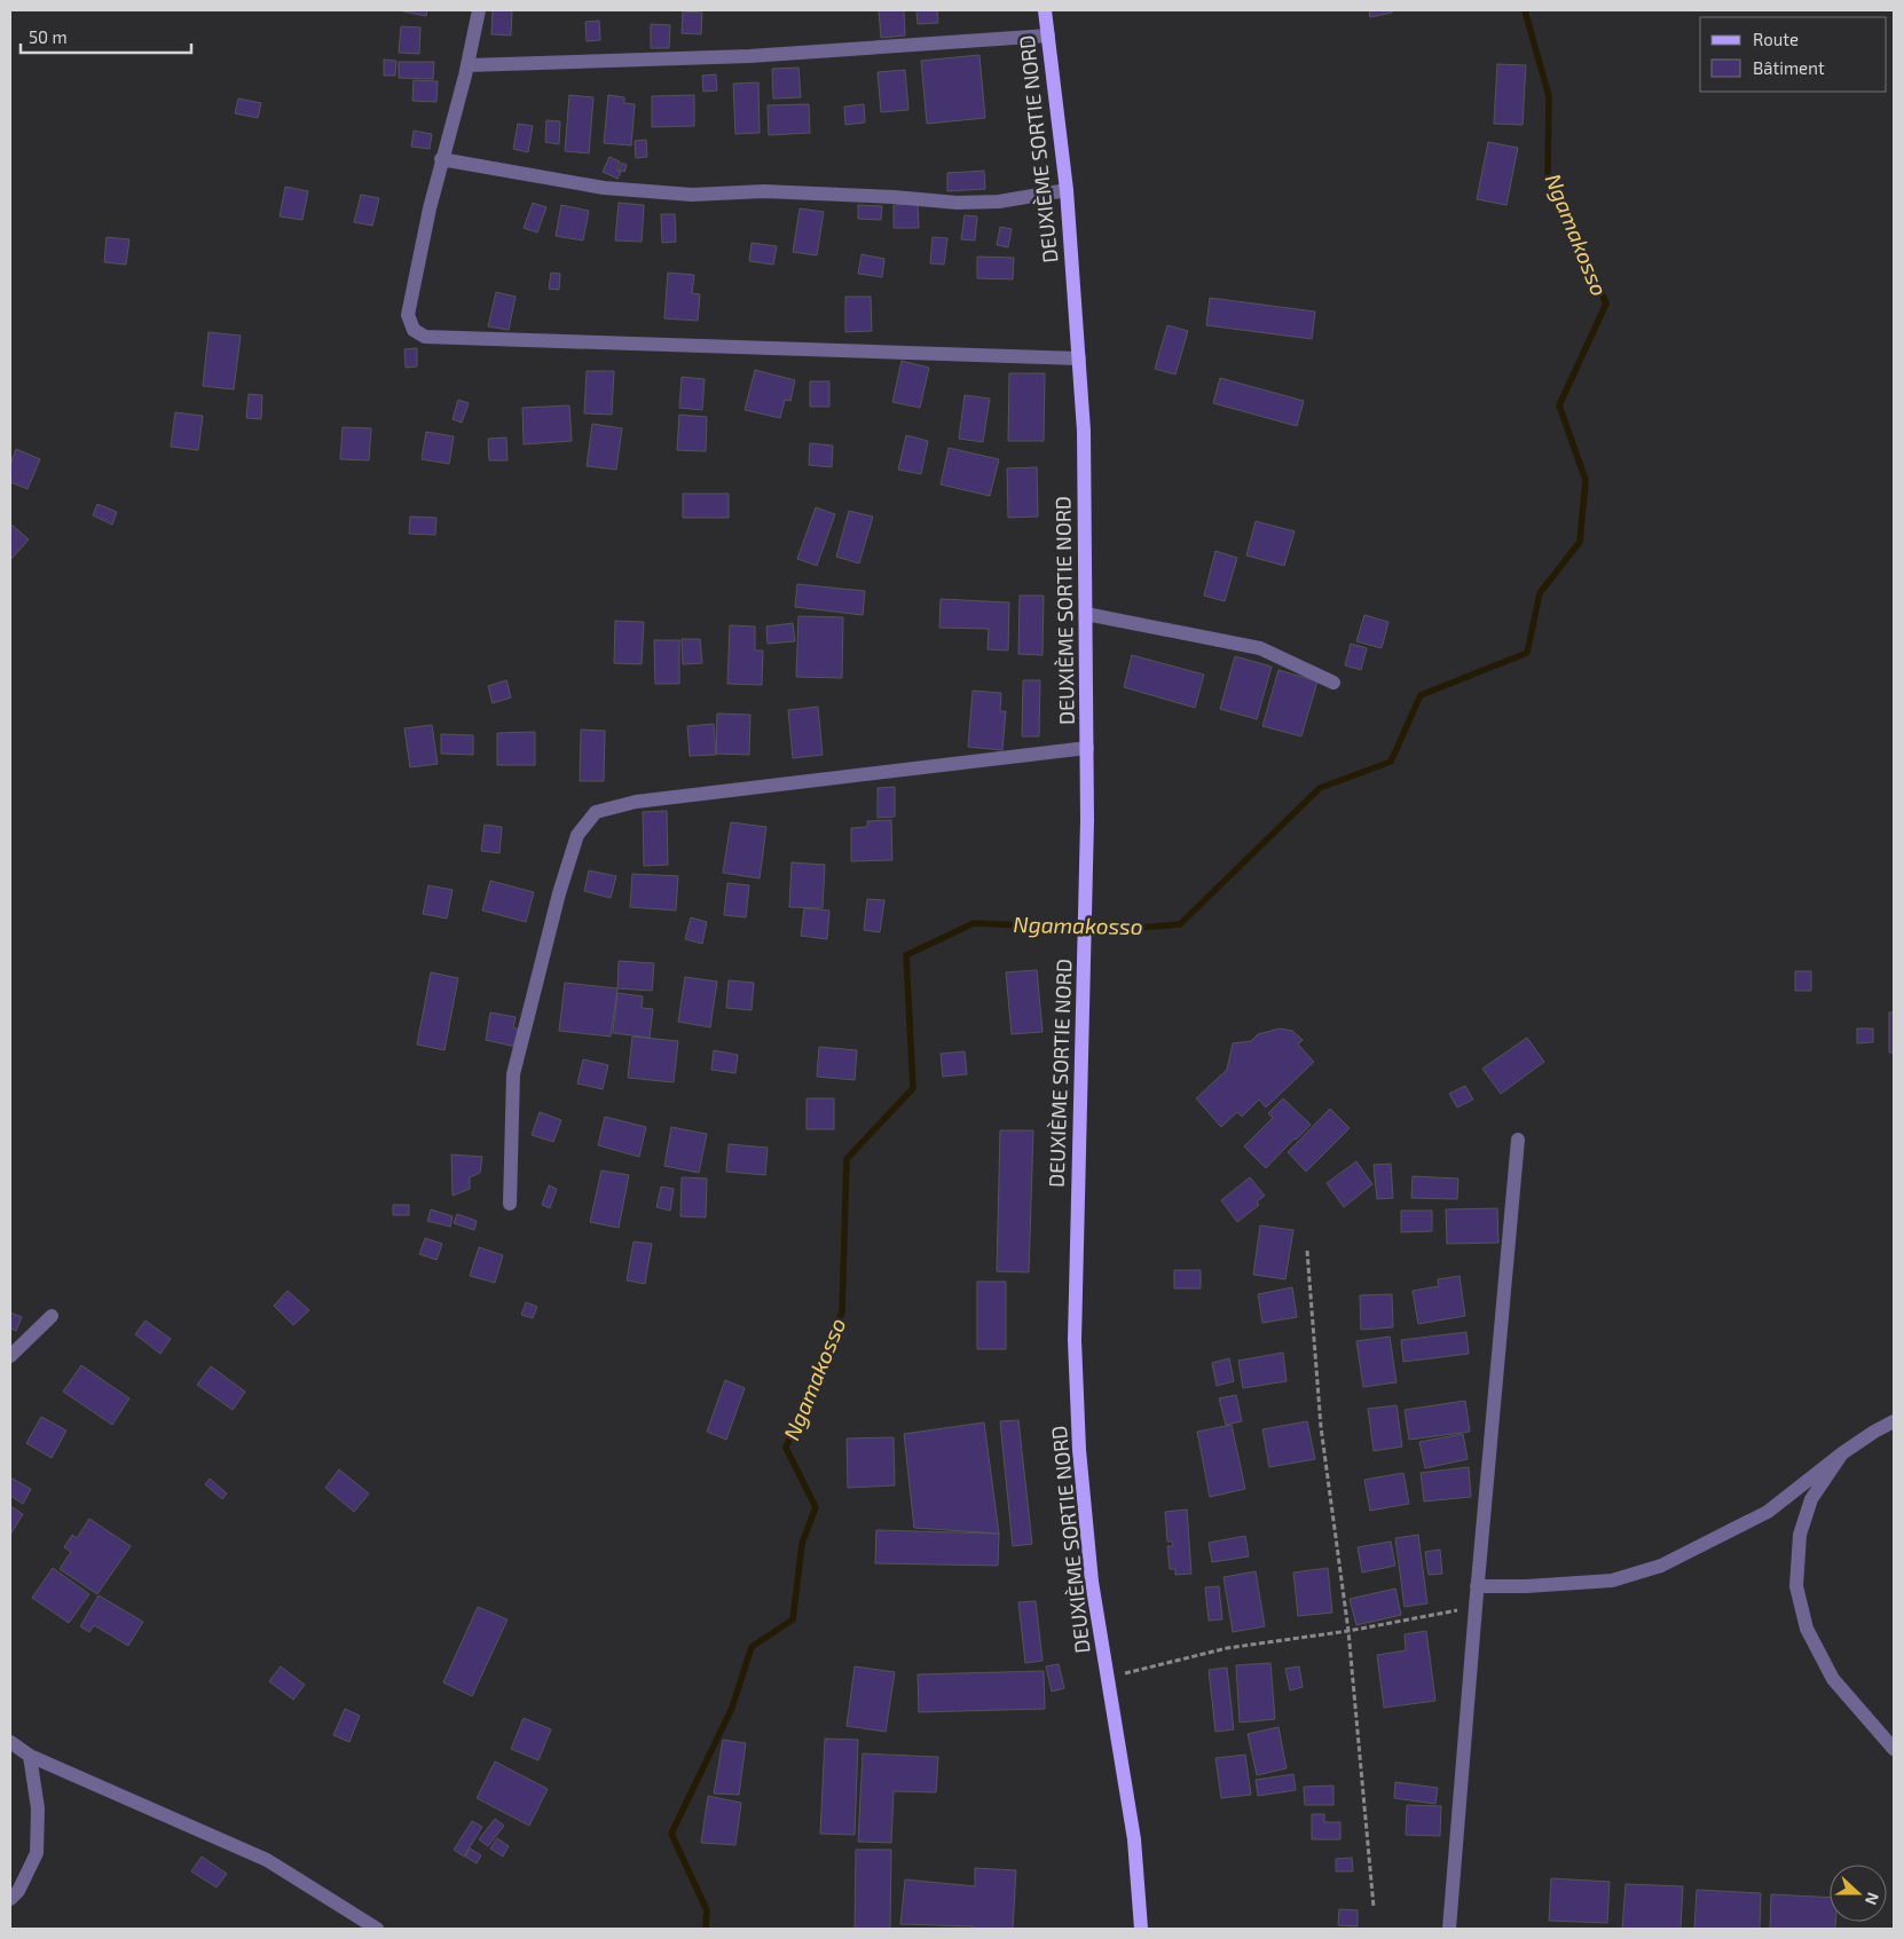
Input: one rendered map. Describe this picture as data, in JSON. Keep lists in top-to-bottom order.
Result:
{
  "streets": {
    "main road": ["DEUXIÈME SORTIE NORD"]
  },
  "water": ["Ngamakosso"],
  "legend": ["Route", "Bâtiment"],
  "scale_bar": "50 m",
  "north": "right"
}
